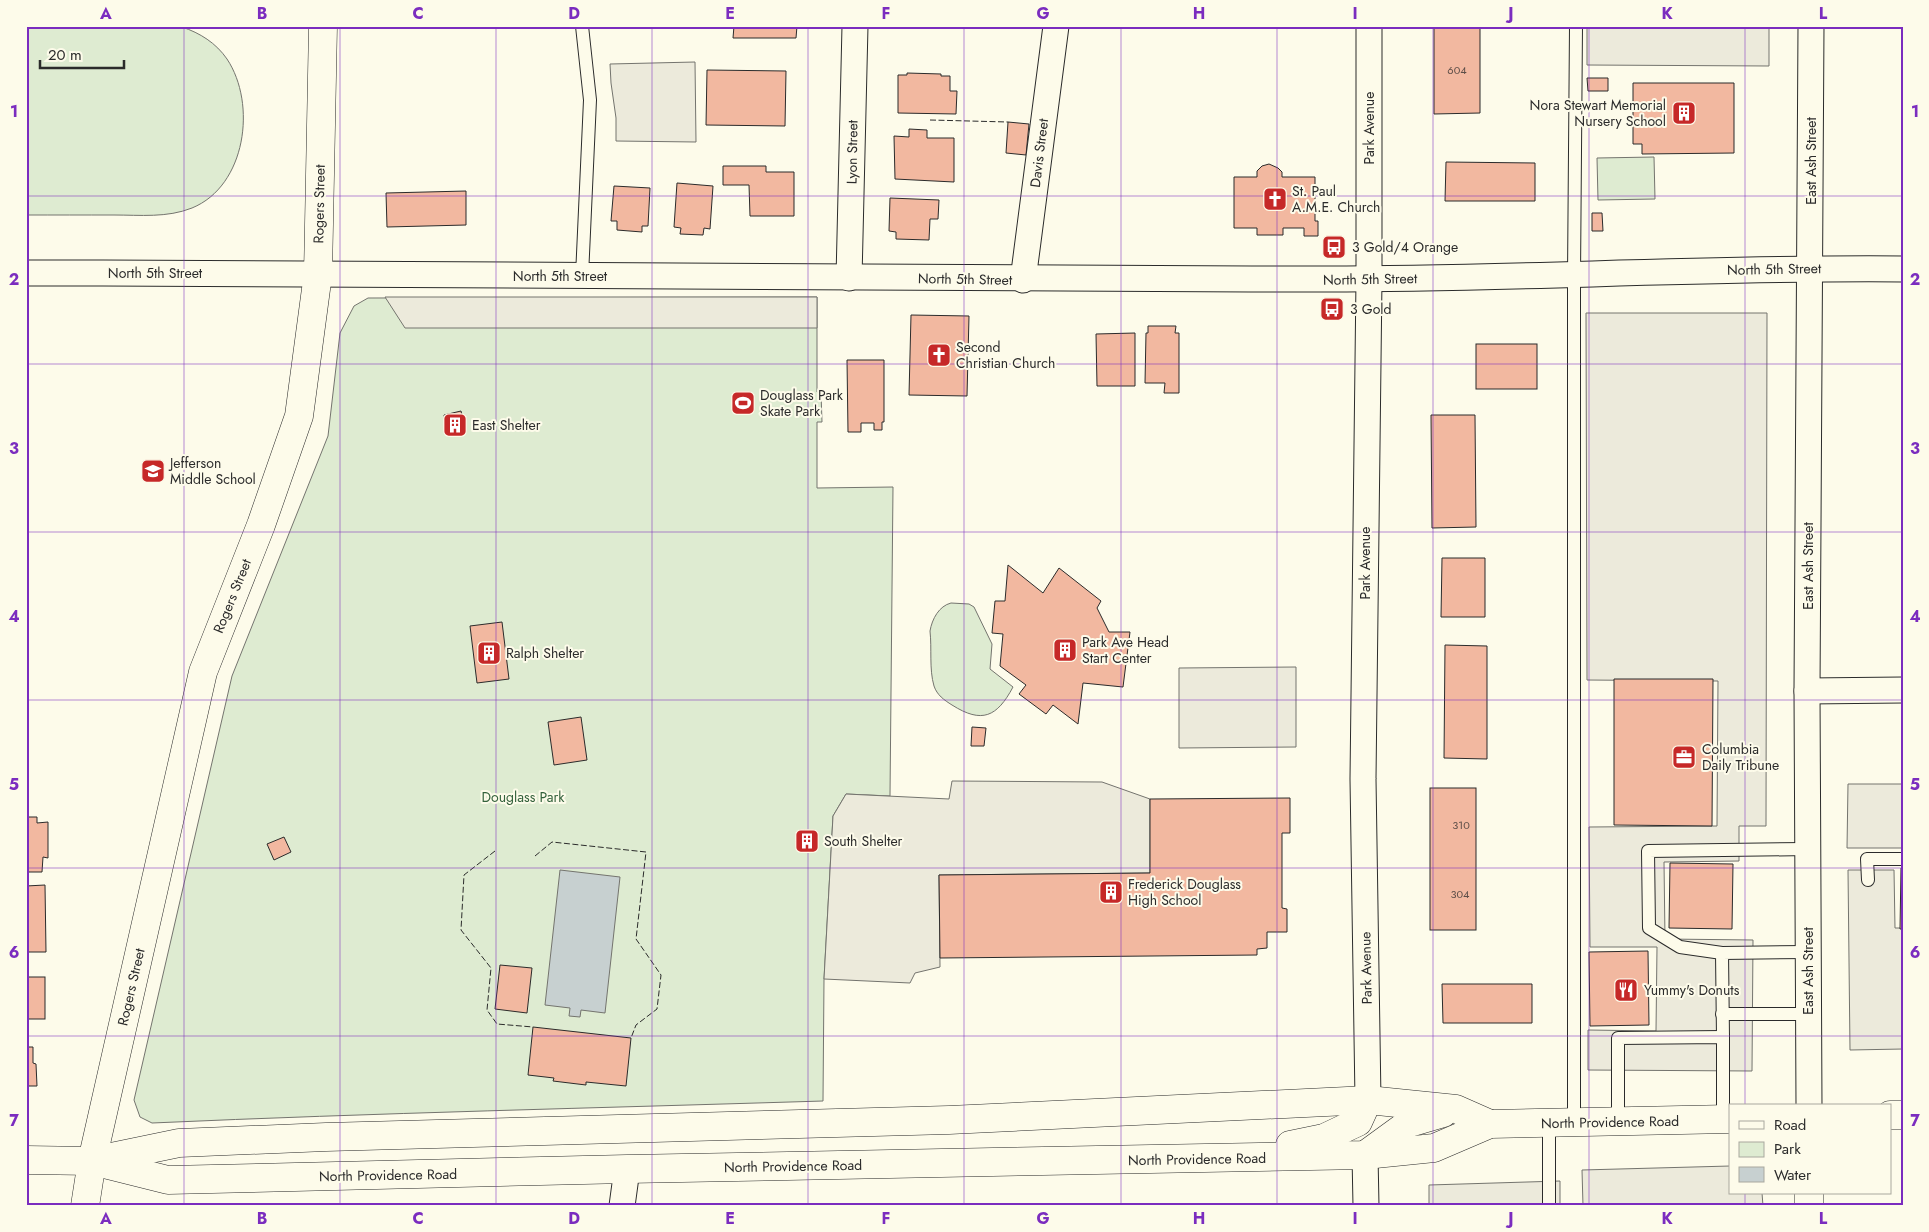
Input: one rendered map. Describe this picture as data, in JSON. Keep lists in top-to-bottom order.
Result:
{
  "streets": {
    "main road": ["Rogers Street", "North Providence Road"],
    "street": [
      "Park Avenue",
      "Lyon Street",
      "Davis Street",
      "East Ash Street",
      "North 5th Street"
    ]
  },
  "crossings": [
    ["Park Avenue", "North 5th Street"],
    ["Park Avenue", "North Providence Road"],
    ["Lyon Street", "North 5th Street"],
    ["Davis Street", "North 5th Street"],
    ["East Ash Street", "North 5th Street"],
    ["Rogers Street", "North 5th Street"],
    ["Rogers Street", "North Providence Road"]
  ],
  "parks": ["Douglass Park"],
  "places": {
    "building": [
      "Nora Stewart Memorial Nursery School",
      "East Shelter",
      "Park Ave Head Start Center",
      "Ralph Shelter",
      "South Shelter",
      "Frederick Douglass High School"
    ],
    "church": ["St. Paul A.M.E. Church", "Second Christian Church"],
    "bus stop": ["3 Gold/4 Orange", "3 Gold"],
    "sports": ["Douglass Park Skate Park"],
    "school or university": ["Jefferson Middle School"],
    "office": ["Columbia Daily Tribune"],
    "restaurant": ["Yummy's Donuts"]
  },
  "house_numbers": ["604", "310", "304"],
  "legend": ["Road", "Park", "Water"],
  "scale_bar": "20 m",
  "grid": {
    "columns": [
      "A",
      "B",
      "C",
      "D",
      "E",
      "F",
      "G",
      "H",
      "I",
      "J",
      "K",
      "L"
    ],
    "rows": [
      "1",
      "2",
      "3",
      "4",
      "5",
      "6",
      "7"
    ]
  }
}
